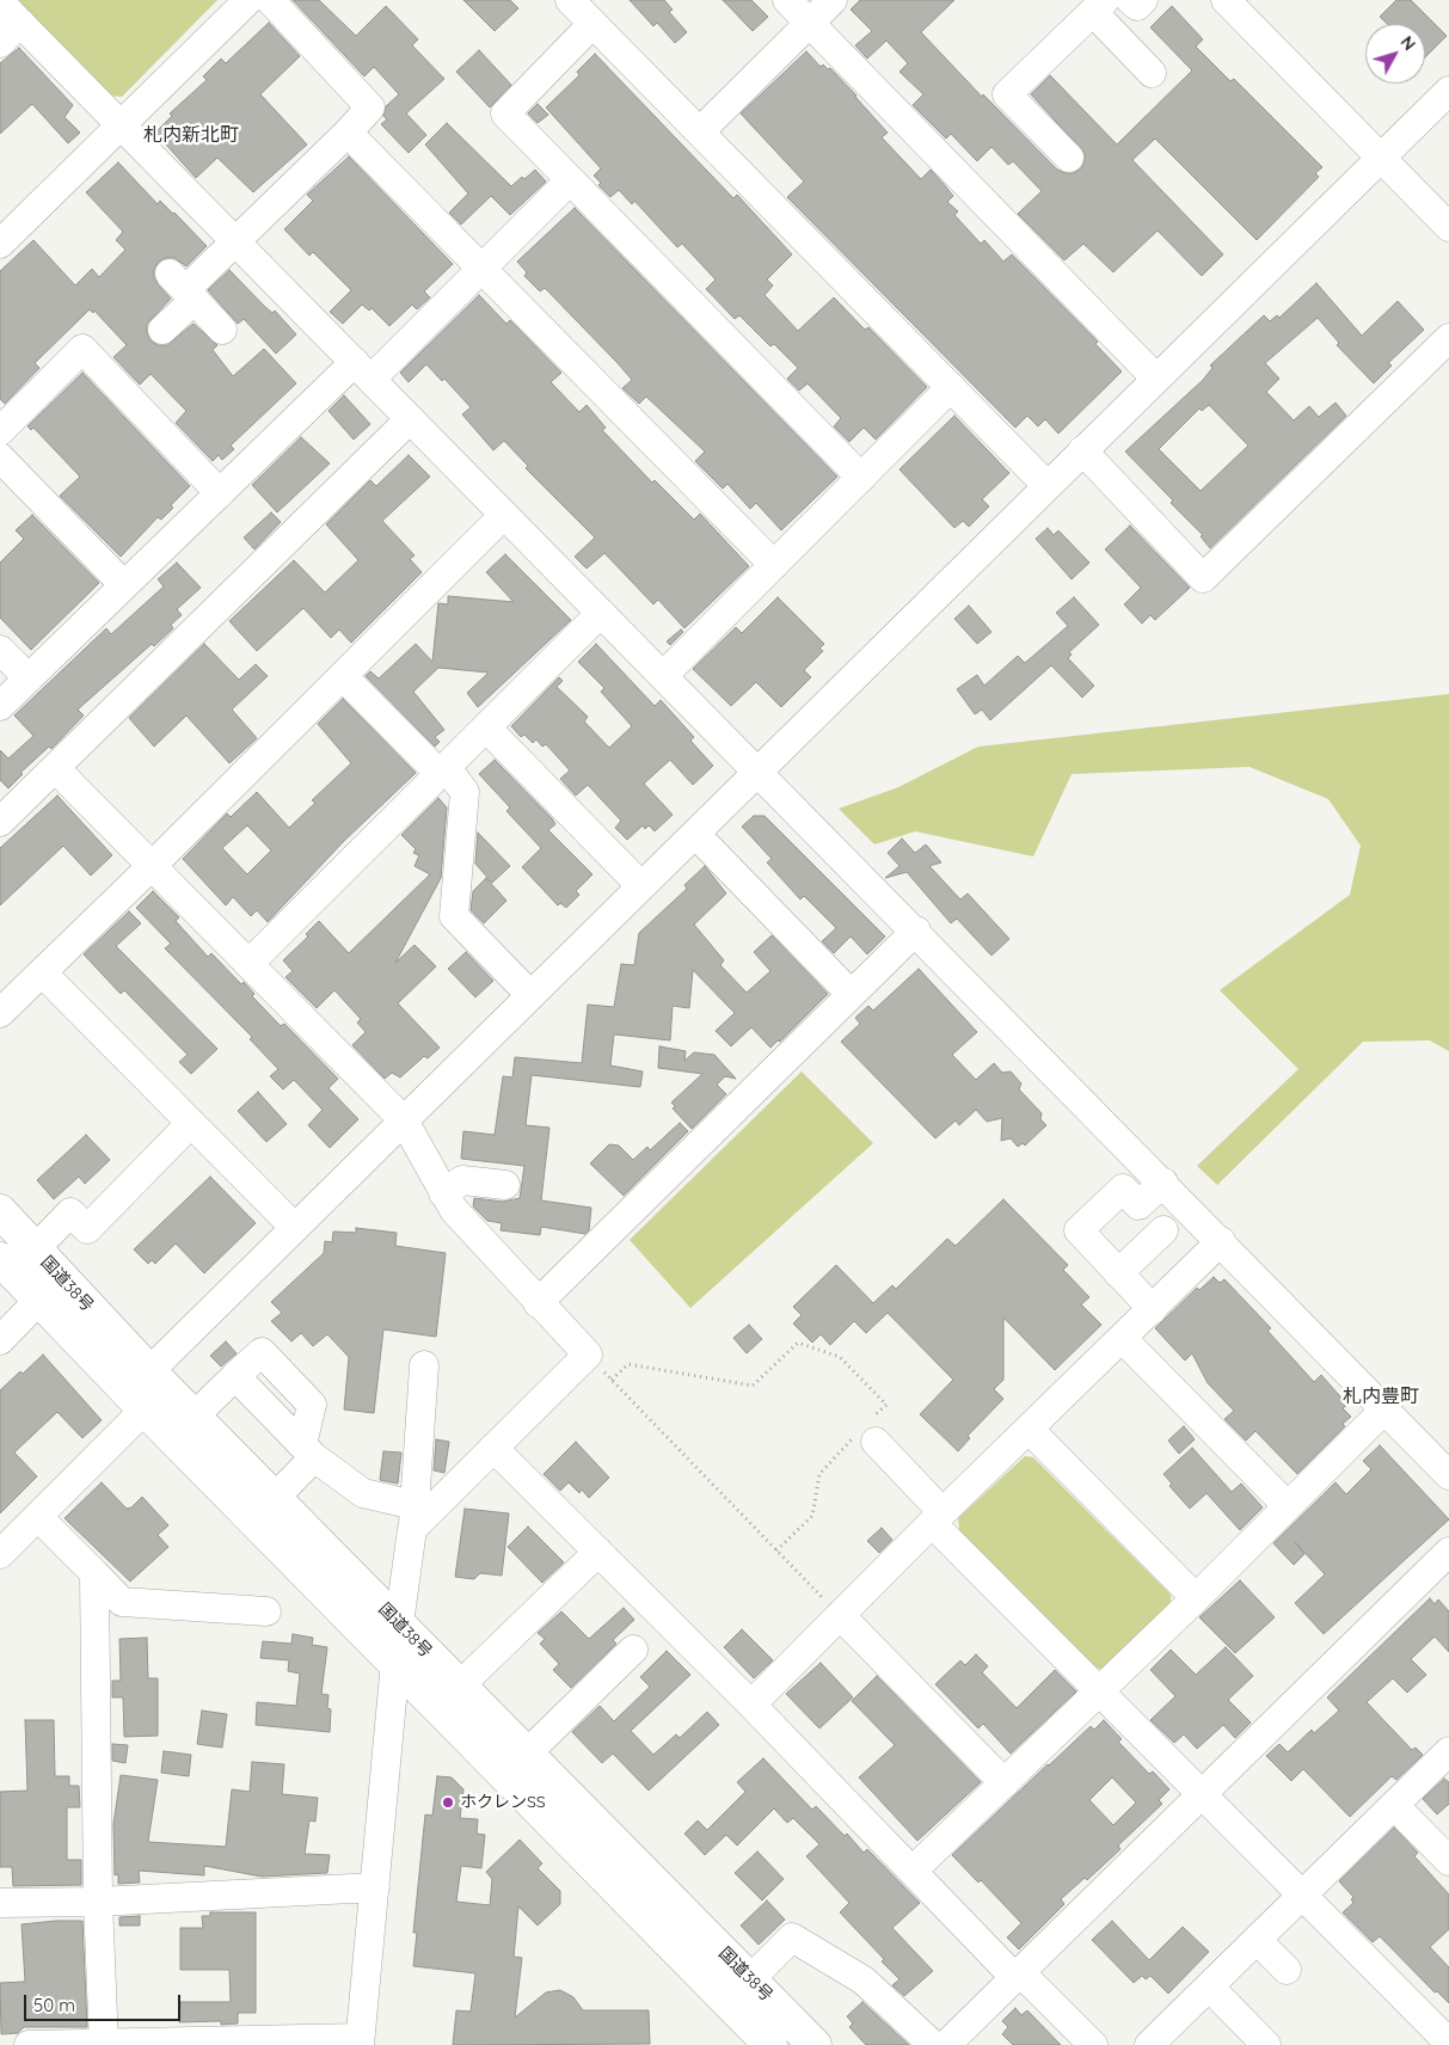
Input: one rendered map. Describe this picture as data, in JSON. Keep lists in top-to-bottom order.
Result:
{
  "streets": {
    "highway": ["国道38号"]
  },
  "districts": ["札内新北町", "札内豊町"],
  "places": ["ホクレンSS"],
  "scale_bar": "50 m",
  "north": "top right"
}
